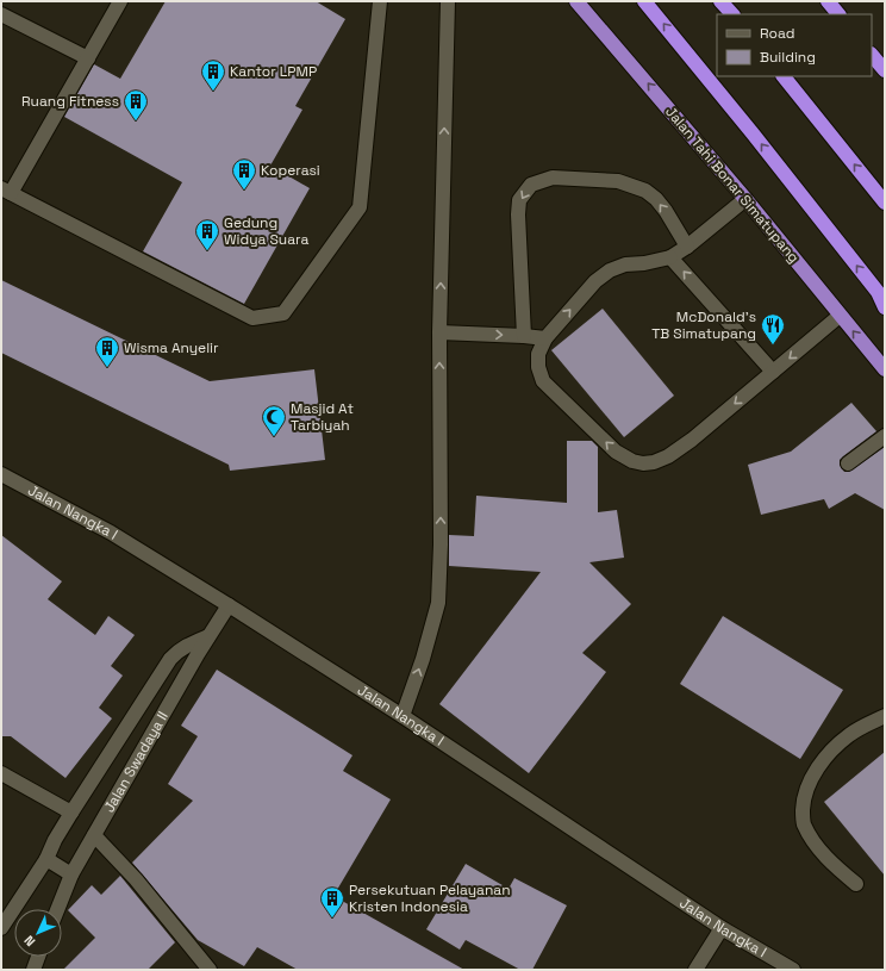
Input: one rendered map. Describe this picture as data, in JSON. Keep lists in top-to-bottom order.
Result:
{
  "streets": {
    "highway": ["Jalan Tahi Bonar Simatupang"],
    "street": ["Jalan Nangka I", "Jalan Swadaya II"]
  },
  "crossings": [
    ["Jalan Nangka I", "Jalan Swadaya II"]
  ],
  "places": {
    "building": [
      "Kantor LPMP",
      "Ruang Fitness",
      "Koperasi",
      "Gedung Widya Suara",
      "Wisma Anyelir",
      "Persekutuan Pelayanan Kristen Indonesia"
    ],
    "restaurant": ["McDonald's TB Simatupang"],
    "mosque": ["Masjid At Tarbiyah"]
  },
  "legend": ["Road", "Building"],
  "north": "bottom left"
}
